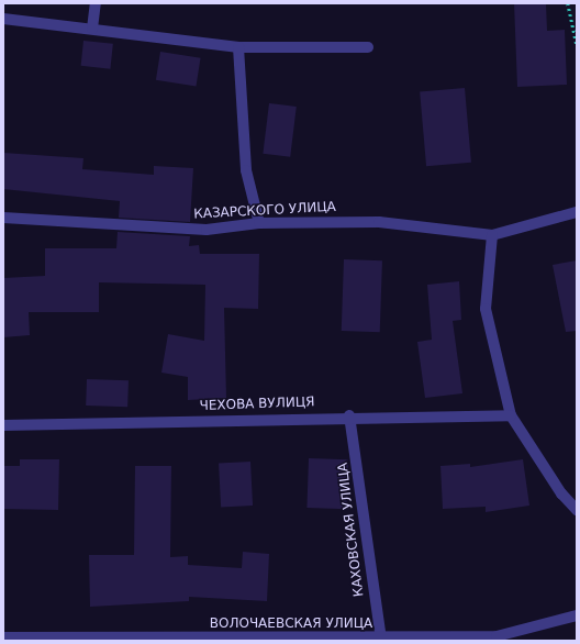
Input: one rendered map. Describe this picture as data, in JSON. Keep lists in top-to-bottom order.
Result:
{
  "streets": {
    "street": [
      "КАЗАРСКОГО УЛИЦА",
      "ЧЕХОВА ВУЛИЦЯ",
      "КАХОВСКАЯ УЛИЦА",
      "ВОЛОЧАЕВСКАЯ УЛИЦА"
    ]
  },
  "crossings": [
    ["ЧЕХОВА ВУЛИЦЯ", "КАХОВСКАЯ УЛИЦА"],
    ["КАХОВСКАЯ УЛИЦА", "ВОЛОЧАЕВСКАЯ УЛИЦА"]
  ]
}
